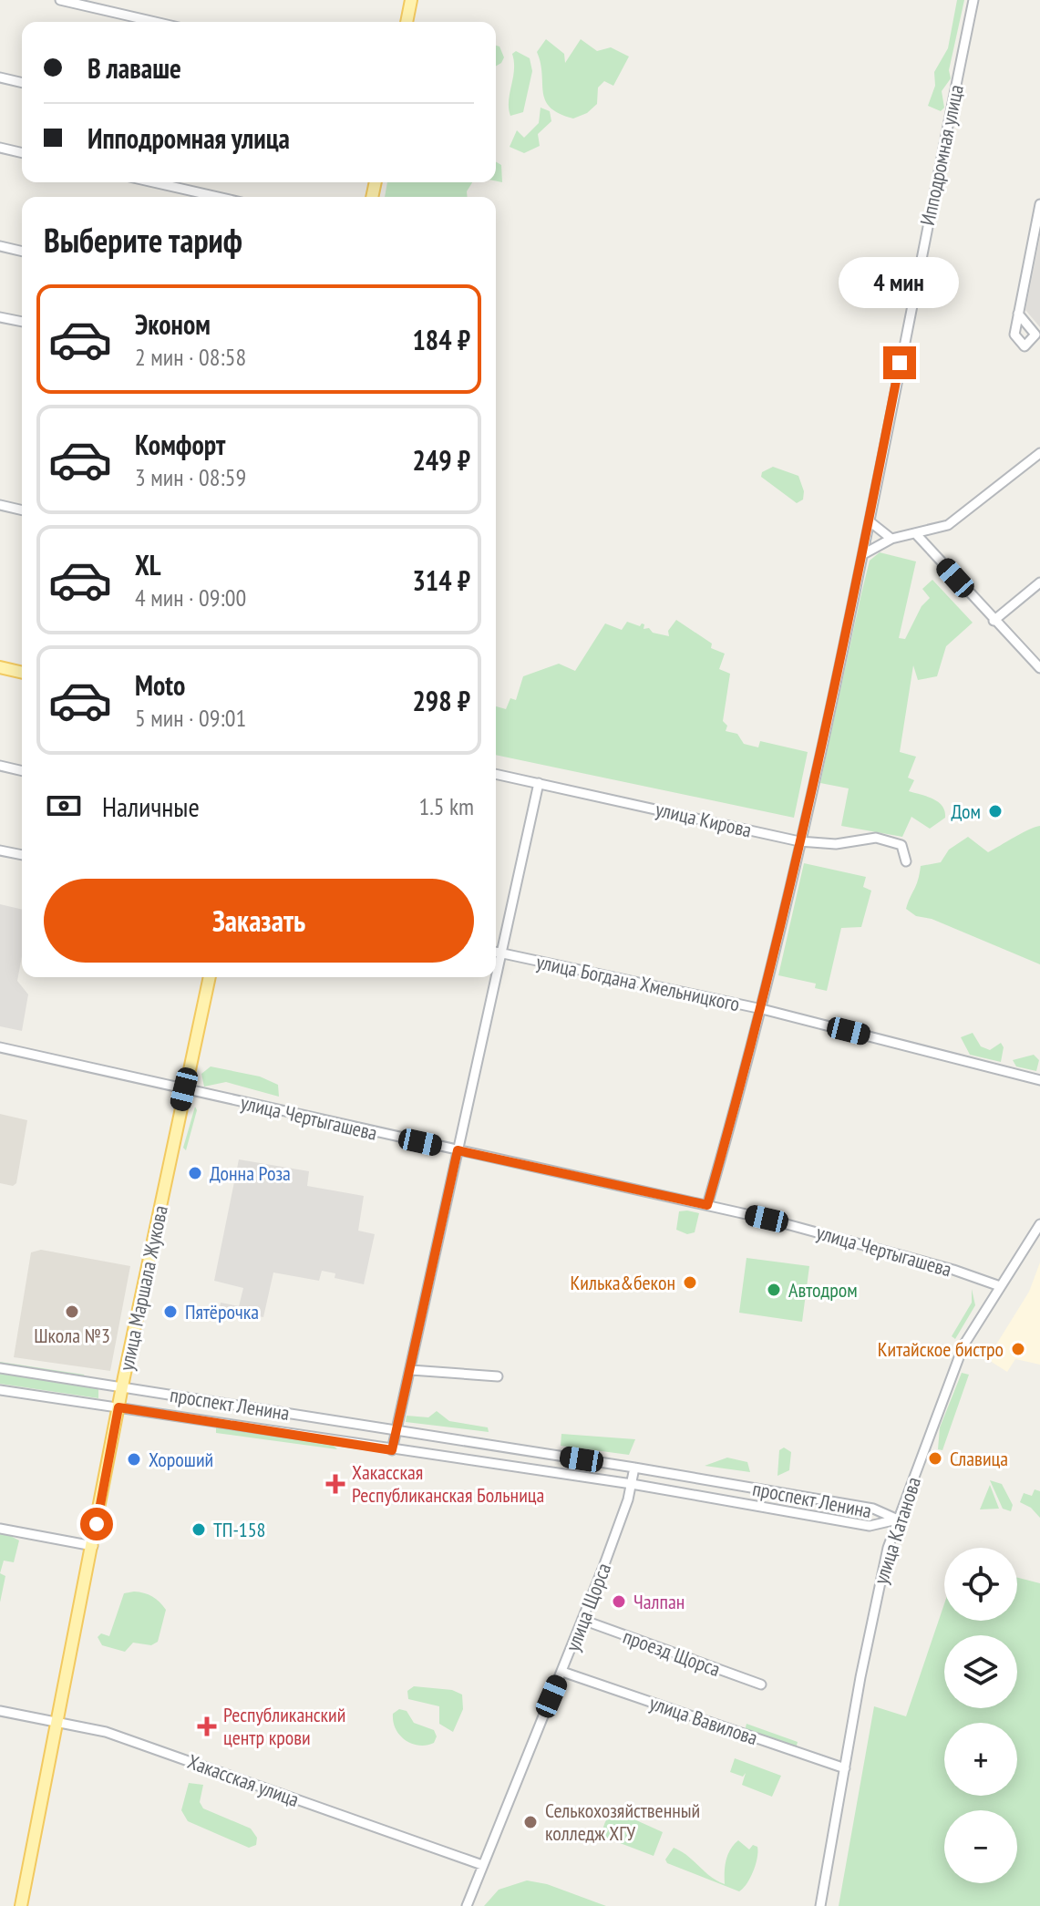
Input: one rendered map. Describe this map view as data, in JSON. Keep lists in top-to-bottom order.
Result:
{
  "streets": {
    "main road": ["улица Маршала Жукова"],
    "street": [
      "Ипподромная улица",
      "улица Кирова",
      "улица Богдана Хмельницкого",
      "улица Чертыгашева",
      "проспект Ленина",
      "улица Катанова",
      "улица Щорса",
      "проезд Щорса",
      "улица Вавилова",
      "Хакасская улица"
    ]
  },
  "crossings": [
    ["Ипподромная улица", "улица Кирова"],
    ["Ипподромная улица", "улица Богдана Хмельницкого"],
    ["Ипподромная улица", "улица Чертыгашева"],
    ["улица Чертыгашева", "улица Маршала Жукова"],
    ["улица Чертыгашева", "улица Катанова"],
    ["улица Маршала Жукова", "проспект Ленина"],
    ["улица Маршала Жукова", "Хакасская улица"],
    ["проспект Ленина", "улица Катанова"],
    ["проспект Ленина", "улица Щорса"],
    ["улица Катанова", "улица Вавилова"],
    ["улица Щорса", "проезд Щорса"],
    ["улица Щорса", "улица Вавилова"],
    ["улица Щорса", "Хакасская улица"]
  ],
  "places": {
    "other": [
      "Дом",
      "Донна Роза",
      "Килька&бекон",
      "Автодром",
      "Школа №3",
      "Пятёрочка",
      "Китайское бистро",
      "Славица",
      "Хороший",
      "ТП-158",
      "Чалпан",
      "Селькохозяйственный колледж ХГУ"
    ],
    "health": ["Хакасская Республиканская Больница", "Республиканский центр крови"]
  },
  "page": {
    "banner": ["В лаваше", "Ипподромная улица"],
    "heading": "Выберите тариф",
    "bubble": "4 мин",
    "list": [
      {
        "name": "Эконом",
        "note": "2 мин · 08:58",
        "value": "184 ₽"
      },
      {
        "name": "Комфорт",
        "note": "3 мин · 08:59",
        "value": "249 ₽"
      },
      {
        "name": "XL",
        "note": "4 мин · 09:00",
        "value": "314 ₽"
      },
      {
        "name": "Moto",
        "note": "5 мин · 09:01",
        "value": "298 ₽"
      }
    ],
    "pay": ["Наличные", "1.5 km"],
    "buttons": "Заказать",
    "map_buttons": ["+", "−"]
  }
}
